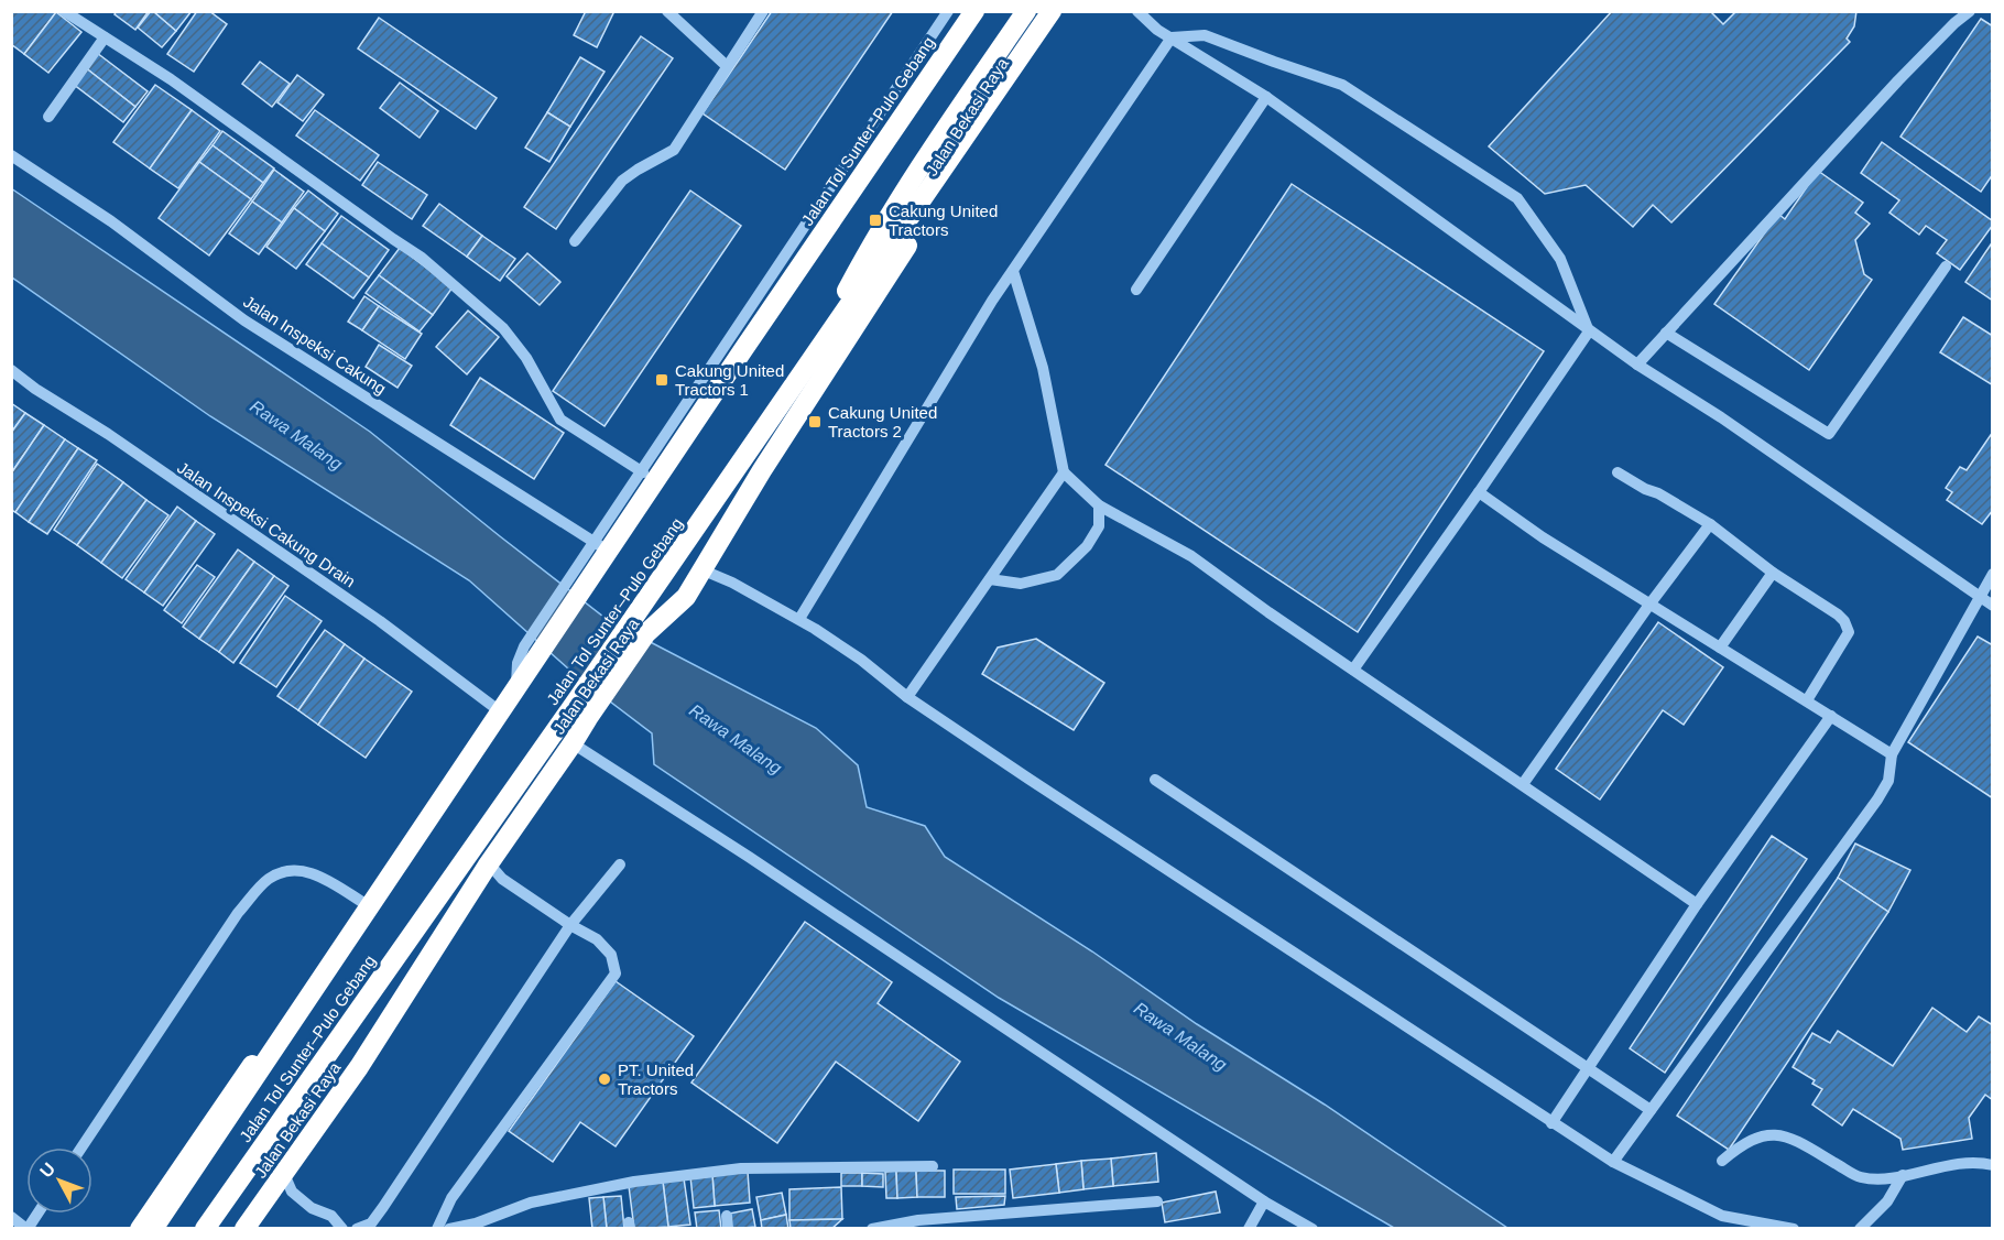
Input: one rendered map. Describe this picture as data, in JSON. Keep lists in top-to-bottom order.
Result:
{
  "streets": {
    "highway": ["Jalan Bekasi Raya", "Jalan Tol Sunter–Pulo Gebang"],
    "street": ["Jalan Inspeksi Cakung", "Jalan Inspeksi Cakung Drain"]
  },
  "water": ["Rawa Malang"],
  "places": {
    "transit": ["Cakung United Tractors", "Cakung United Tractors 1", "Cakung United Tractors 2"],
    "other": ["PT. United Tractors"]
  },
  "north": "top left"
}
